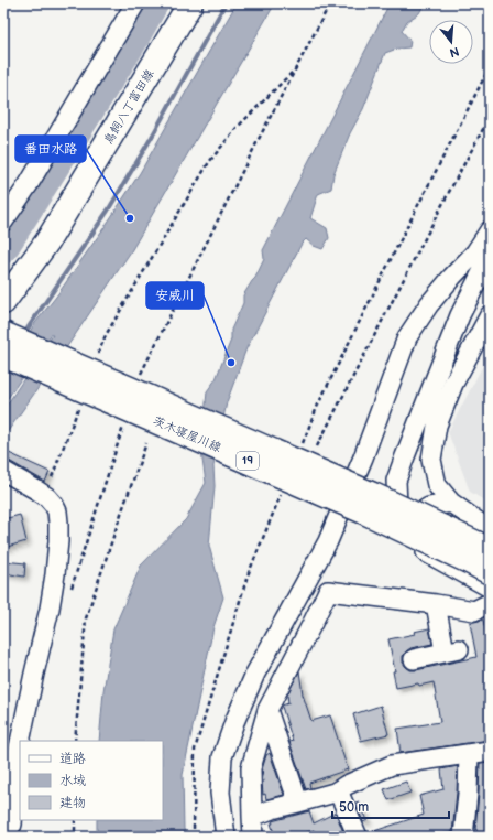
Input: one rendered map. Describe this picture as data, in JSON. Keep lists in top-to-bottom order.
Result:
{
  "streets": {
    "main road": ["鳥飼八丁富田線", "茨木寝屋川線", "19"]
  },
  "places": ["番田水路", "安威川"],
  "legend": ["道路", "水域", "建物"],
  "scale_bar": "50 m",
  "north": "bottom"
}
